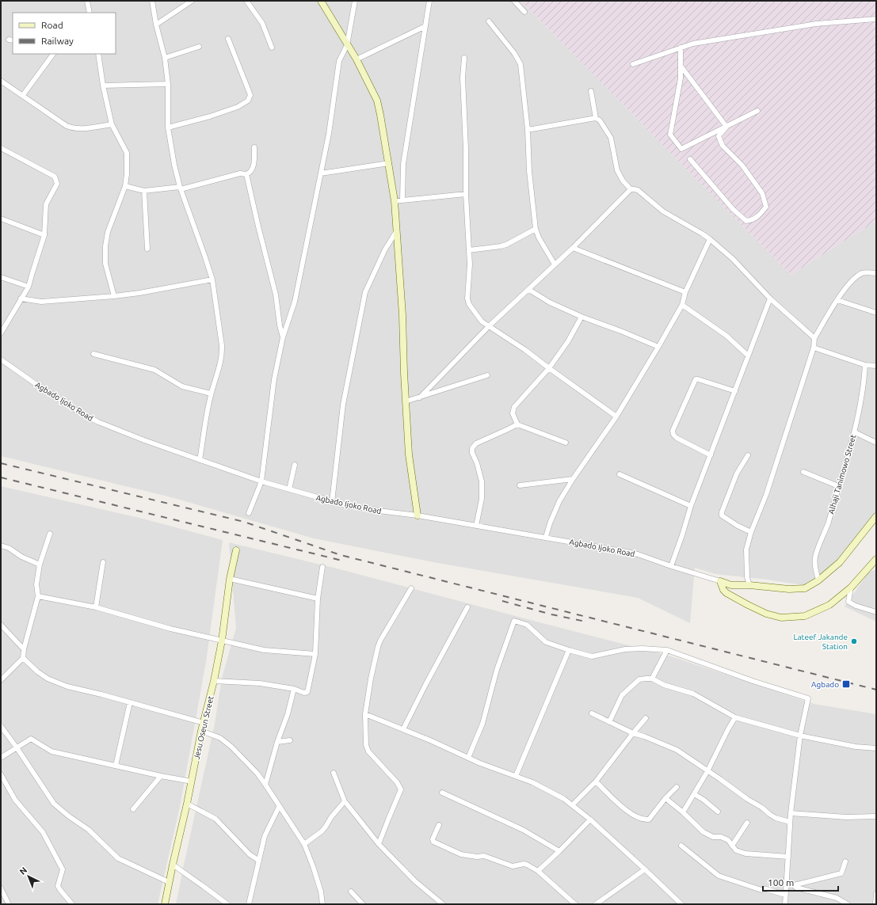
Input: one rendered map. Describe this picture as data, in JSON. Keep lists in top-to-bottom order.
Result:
{
  "streets": {
    "main road": ["Agbado Ijoko Road", "Jesu Oseun Street"],
    "street": ["Alhaji Tanimowo Street"]
  },
  "crossings": [
    ["Agbado Ijoko Road", "Alhaji Tanimowo Street"]
  ],
  "places": {
    "other": ["Lateef Jakande Station"],
    "transit": ["Agbado"]
  },
  "legend": ["Road", "Railway"],
  "scale_bar": "100 m",
  "north": "top left"
}
